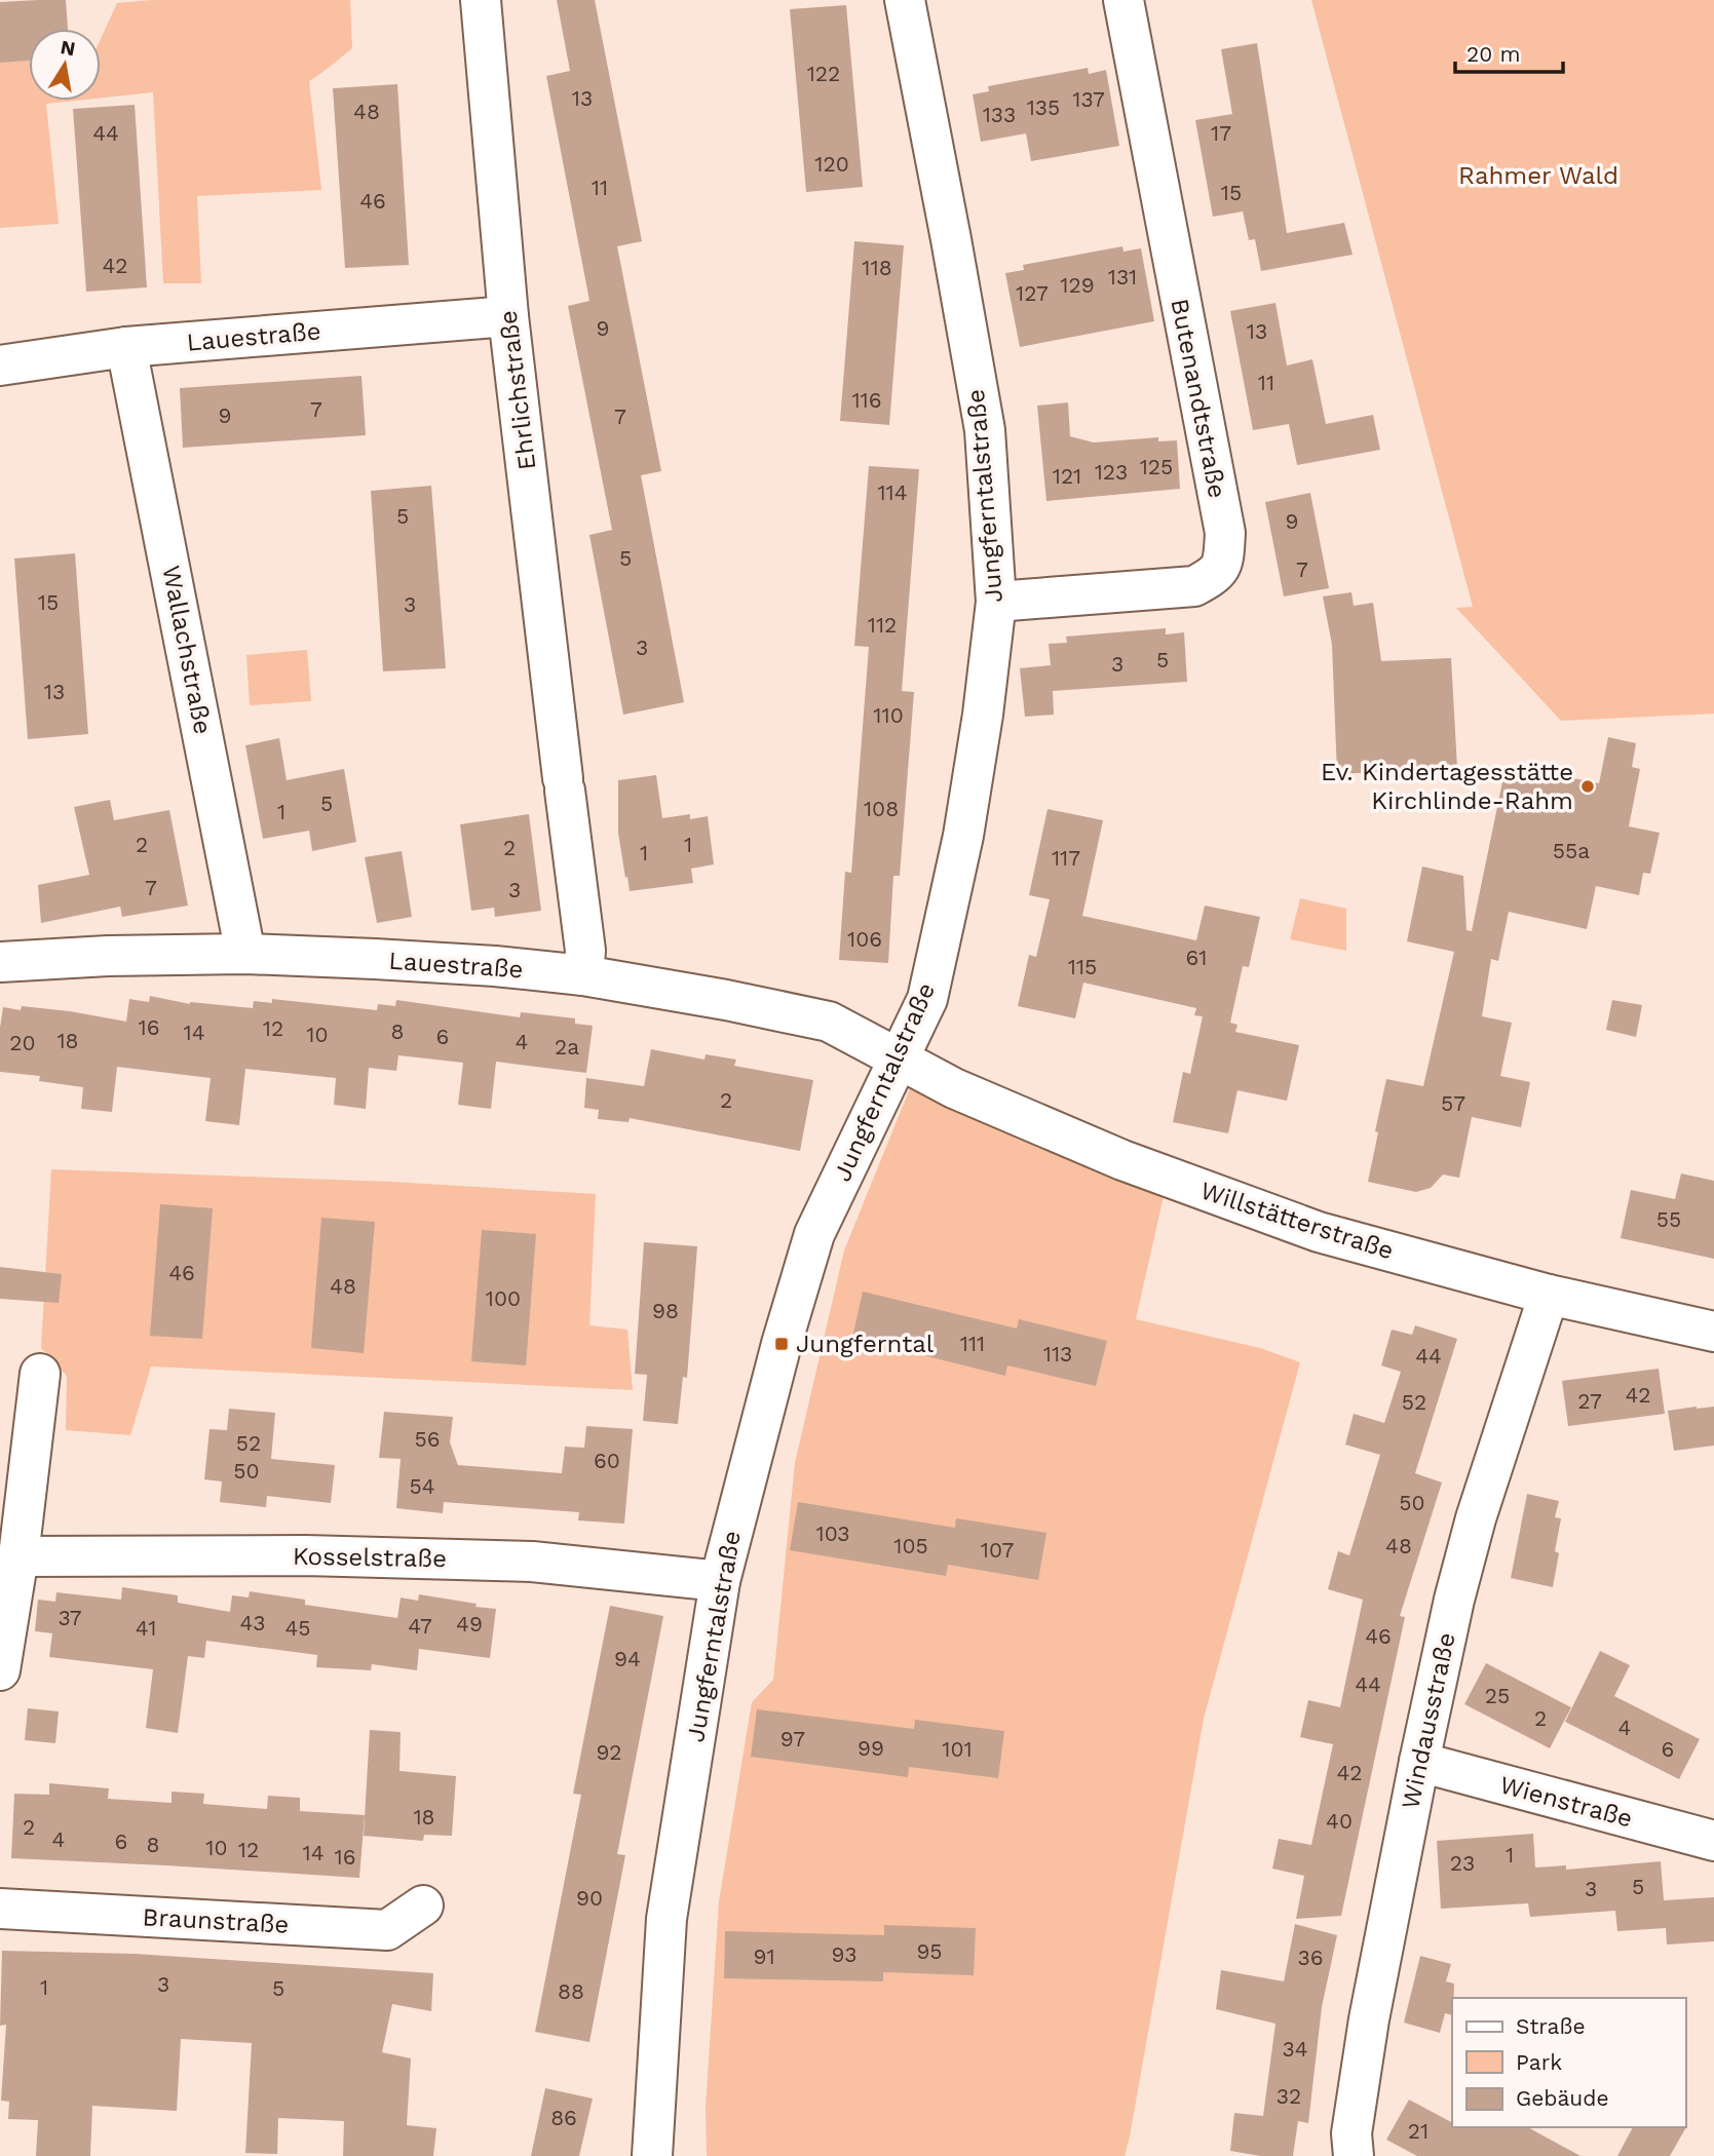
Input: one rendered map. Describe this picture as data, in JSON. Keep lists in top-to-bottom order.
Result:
{
  "streets": {
    "street": [
      "Lauestraße",
      "Ehrlichstraße",
      "Butenandtstraße",
      "Jungferntalstraße",
      "Wallachstraße",
      "Willstätterstraße",
      "Kosselstraße",
      "Windausstraße",
      "Wienstraße",
      "Braunstraße"
    ]
  },
  "crossings": [
    ["Lauestraße", "Ehrlichstraße"],
    ["Lauestraße", "Jungferntalstraße"],
    ["Lauestraße", "Wallachstraße"],
    ["Lauestraße", "Willstätterstraße"],
    ["Butenandtstraße", "Jungferntalstraße"],
    ["Jungferntalstraße", "Willstätterstraße"],
    ["Jungferntalstraße", "Kosselstraße"],
    ["Willstätterstraße", "Windausstraße"],
    ["Windausstraße", "Wienstraße"]
  ],
  "parks": ["Rahmer Wald"],
  "places": {
    "other": ["Ev. Kindertagesstätte Kirchlinde-Rahm"],
    "transit": ["Jungferntal"]
  },
  "house_numbers": [
    "122",
    "13",
    "137",
    "135",
    "48",
    "133",
    "44",
    "17",
    "120",
    "11",
    "15",
    "46",
    "42",
    "118",
    "131",
    "129",
    "127",
    "9",
    "13",
    "11",
    "116",
    "7",
    "9",
    "7",
    "125",
    "123",
    "121",
    "114",
    "5",
    "9",
    "5",
    "7",
    "15",
    "3",
    "112",
    "3",
    "5",
    "3",
    "13",
    "110",
    "5",
    "108",
    "1",
    "2",
    "1",
    "2",
    "55a",
    "1",
    "117",
    "7",
    "3",
    "106",
    "61",
    "115",
    "16",
    "12",
    "8",
    "14",
    "10",
    "6",
    "18",
    "4",
    "20",
    "2a",
    "2",
    "57",
    "55",
    "46",
    "48",
    "100",
    "98",
    "111",
    "113",
    "44",
    "42",
    "27",
    "52",
    "56",
    "52",
    "60",
    "50",
    "54",
    "50",
    "103",
    "105",
    "48",
    "107",
    "37",
    "43",
    "49",
    "47",
    "41",
    "45",
    "46",
    "94",
    "44",
    "25",
    "2",
    "4",
    "97",
    "99",
    "101",
    "6",
    "92",
    "42",
    "18",
    "40",
    "2",
    "4",
    "6",
    "8",
    "10",
    "12",
    "14",
    "1",
    "16",
    "23",
    "5",
    "3",
    "90",
    "95",
    "93",
    "91",
    "36",
    "3",
    "1",
    "5",
    "88",
    "34",
    "32",
    "86",
    "21"
  ],
  "legend": ["Straße", "Park", "Gebäude"],
  "scale_bar": "20 m",
  "north": "top"
}
